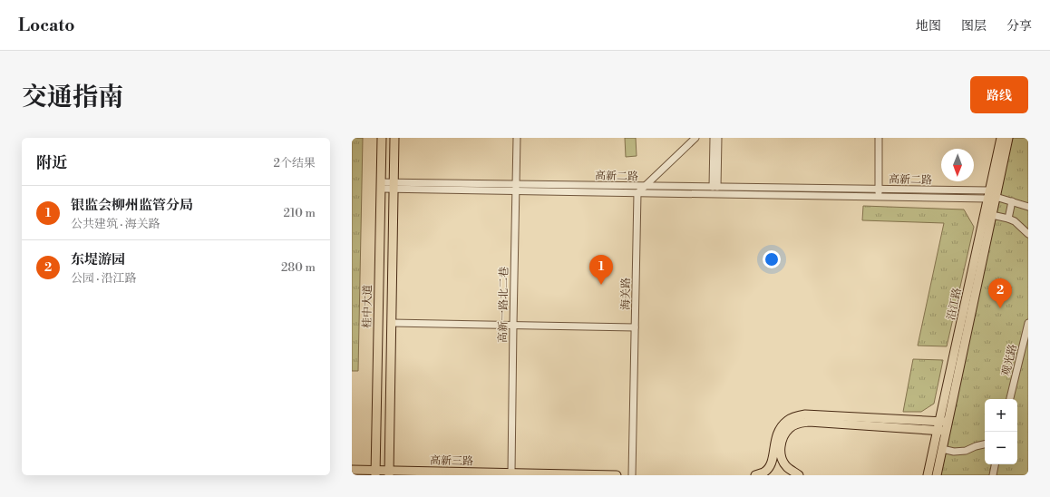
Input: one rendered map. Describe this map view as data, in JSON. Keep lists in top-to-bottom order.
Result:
{
  "streets": {
    "main road": ["沿江路", "桂中大道", "高新三路"],
    "street": [
      "高新二路",
      "海关路",
      "高新一路北二巷",
      "观光路"
    ]
  },
  "crossings": [
    ["高新二路", "海关路"],
    ["高新二路", "沿江路"],
    ["高新二路", "高新一路北二巷"],
    ["高新二路", "桂中大道"],
    ["高新一路北二巷", "高新三路"],
    ["桂中大道", "高新三路"]
  ],
  "north": "bottom",
  "page": {
    "header": "Locato",
    "nav": ["地图", "图层", "分享"],
    "title": "交通指南",
    "buttons": "路线",
    "heading": ["附近", "2个结果"],
    "list": [
      {
        "mark": "1",
        "name": "银监会柳州监管分局",
        "note": "公共建筑 · 海关路",
        "value": "210 m"
      },
      {
        "mark": "2",
        "name": "东堤游园",
        "note": "公园 · 沿江路",
        "value": "280 m"
      }
    ],
    "pins": ["1", "2"],
    "map_buttons": ["+", "−"]
  }
}
